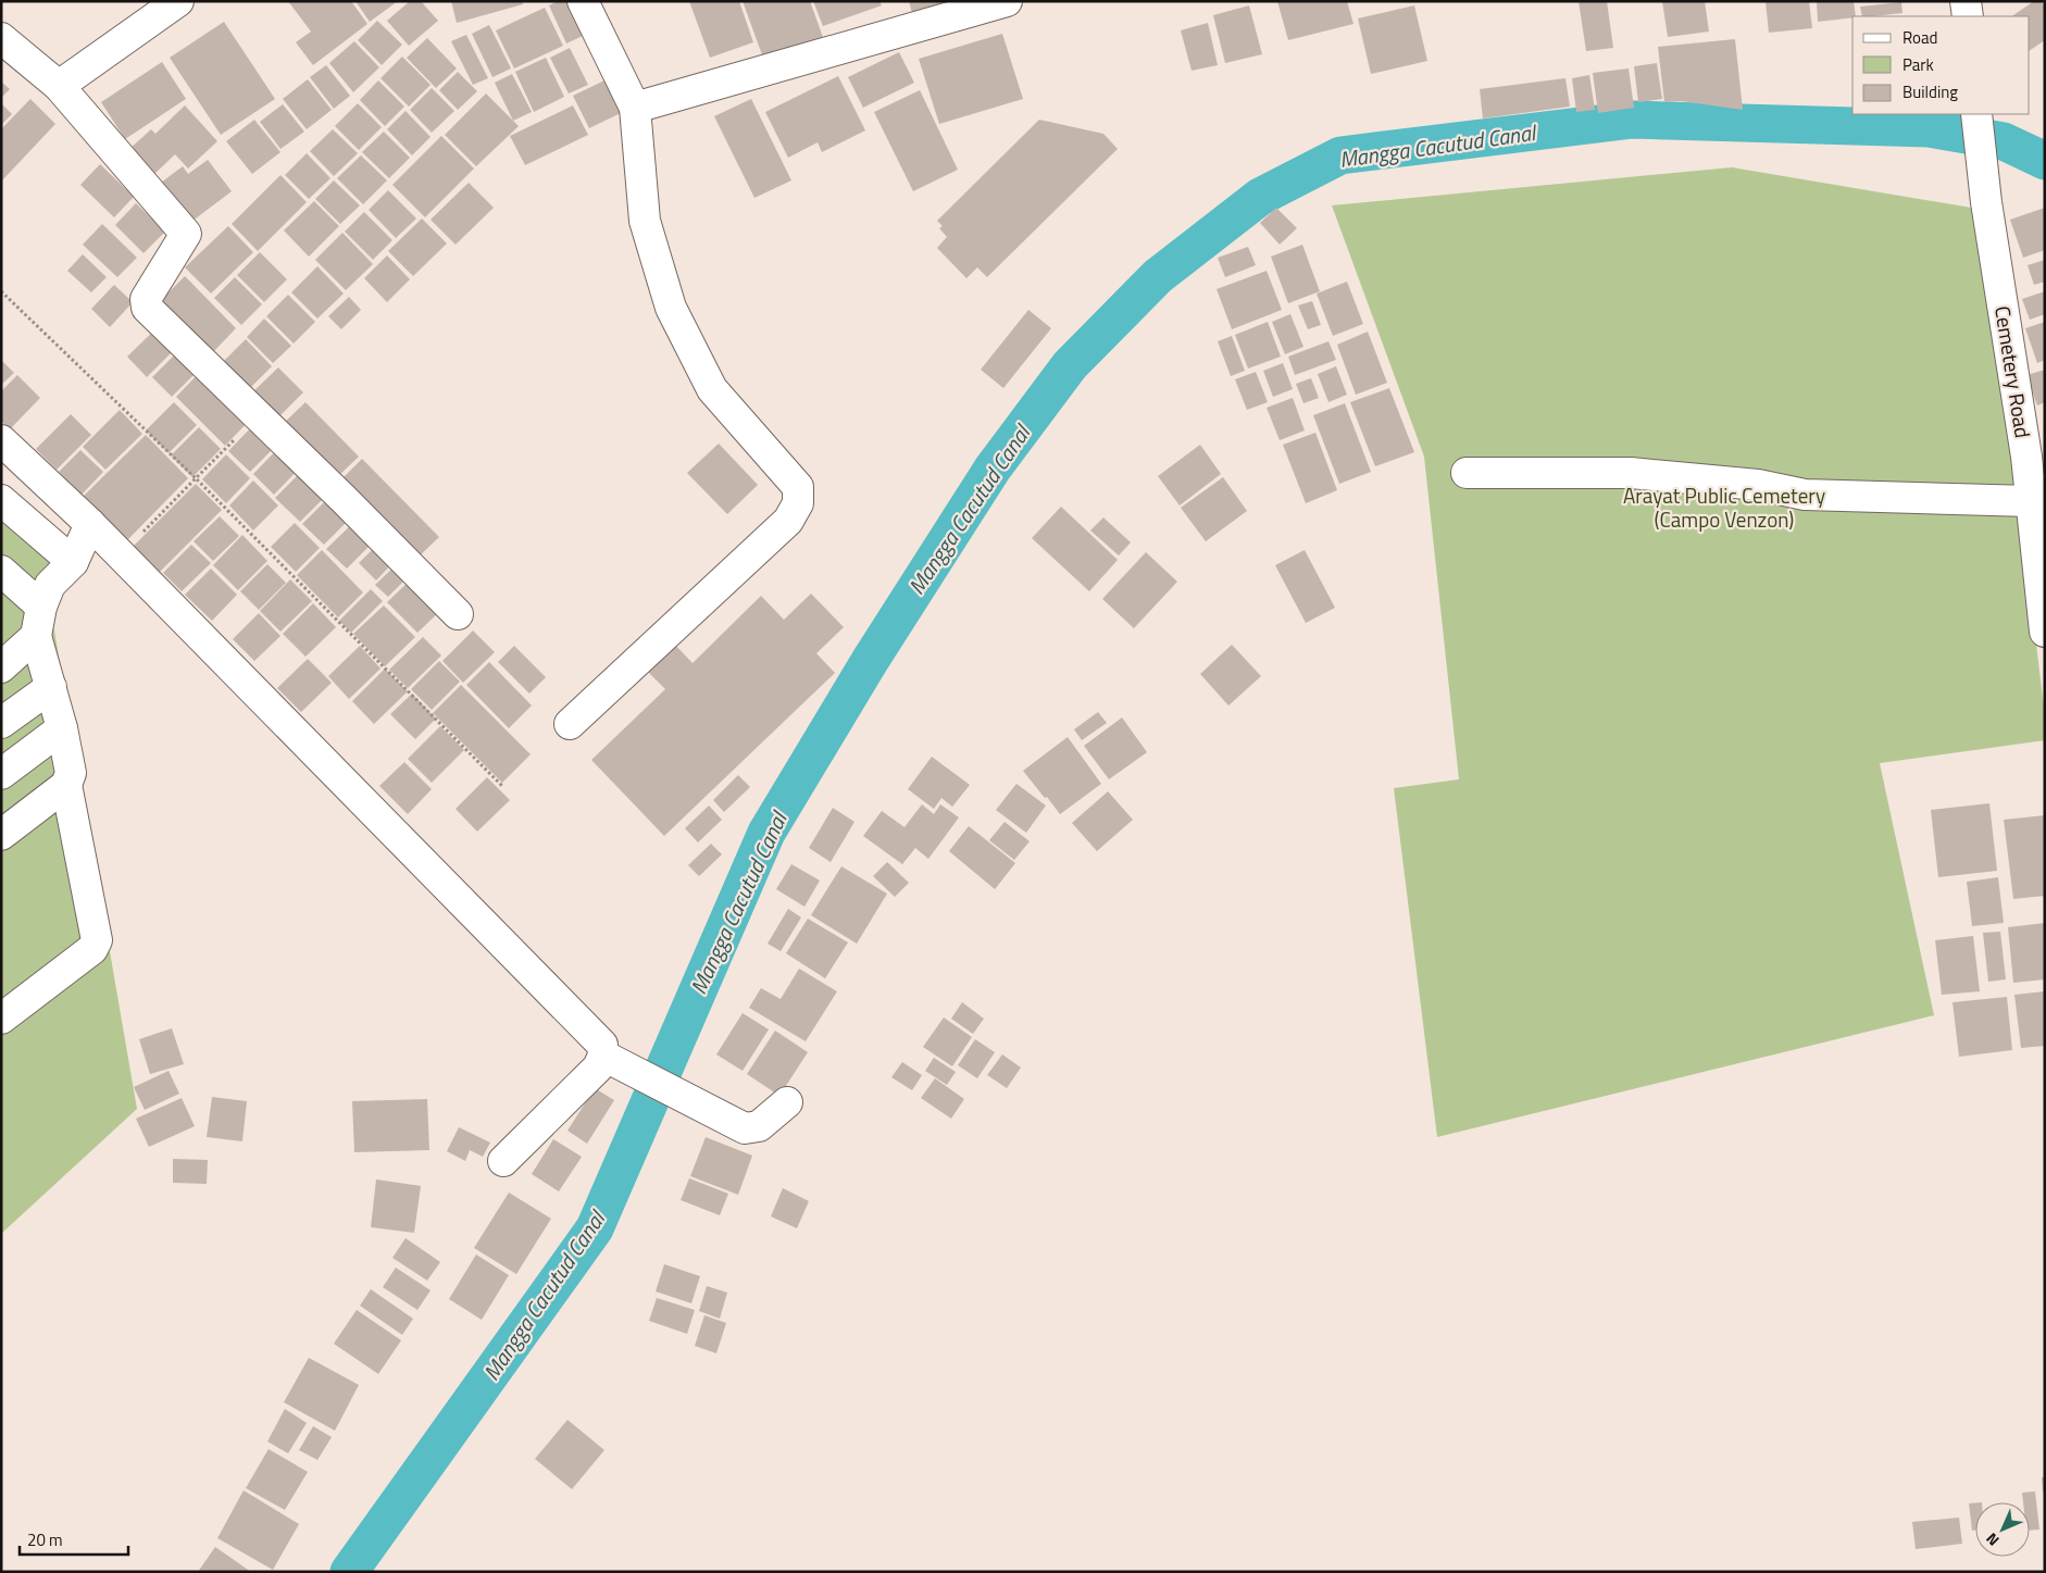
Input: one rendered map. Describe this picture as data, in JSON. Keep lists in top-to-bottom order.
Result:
{
  "streets": {
    "street": ["Cemetery Road"]
  },
  "water": ["Mangga Cacutud Canal"],
  "parks": ["Arayat Public Cemetery (Campo Venzon)"],
  "legend": ["Road", "Park", "Building"],
  "scale_bar": "20 m",
  "north": "bottom left"
}
